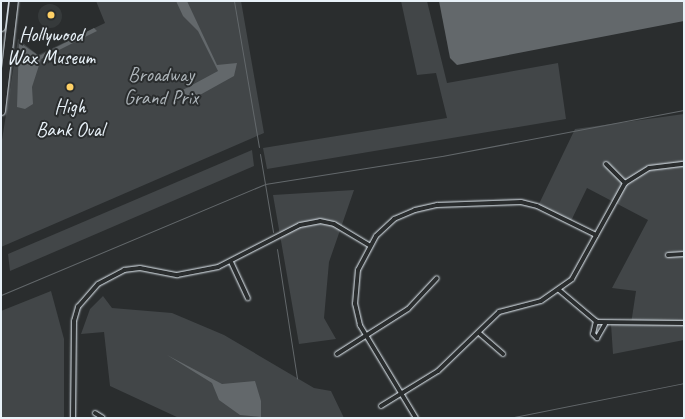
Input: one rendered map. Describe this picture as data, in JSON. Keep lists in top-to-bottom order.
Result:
{
  "parks": ["Broadway Grand Prix"],
  "places": ["Hollywood Wax Museum", "High Bank Oval"]
}
